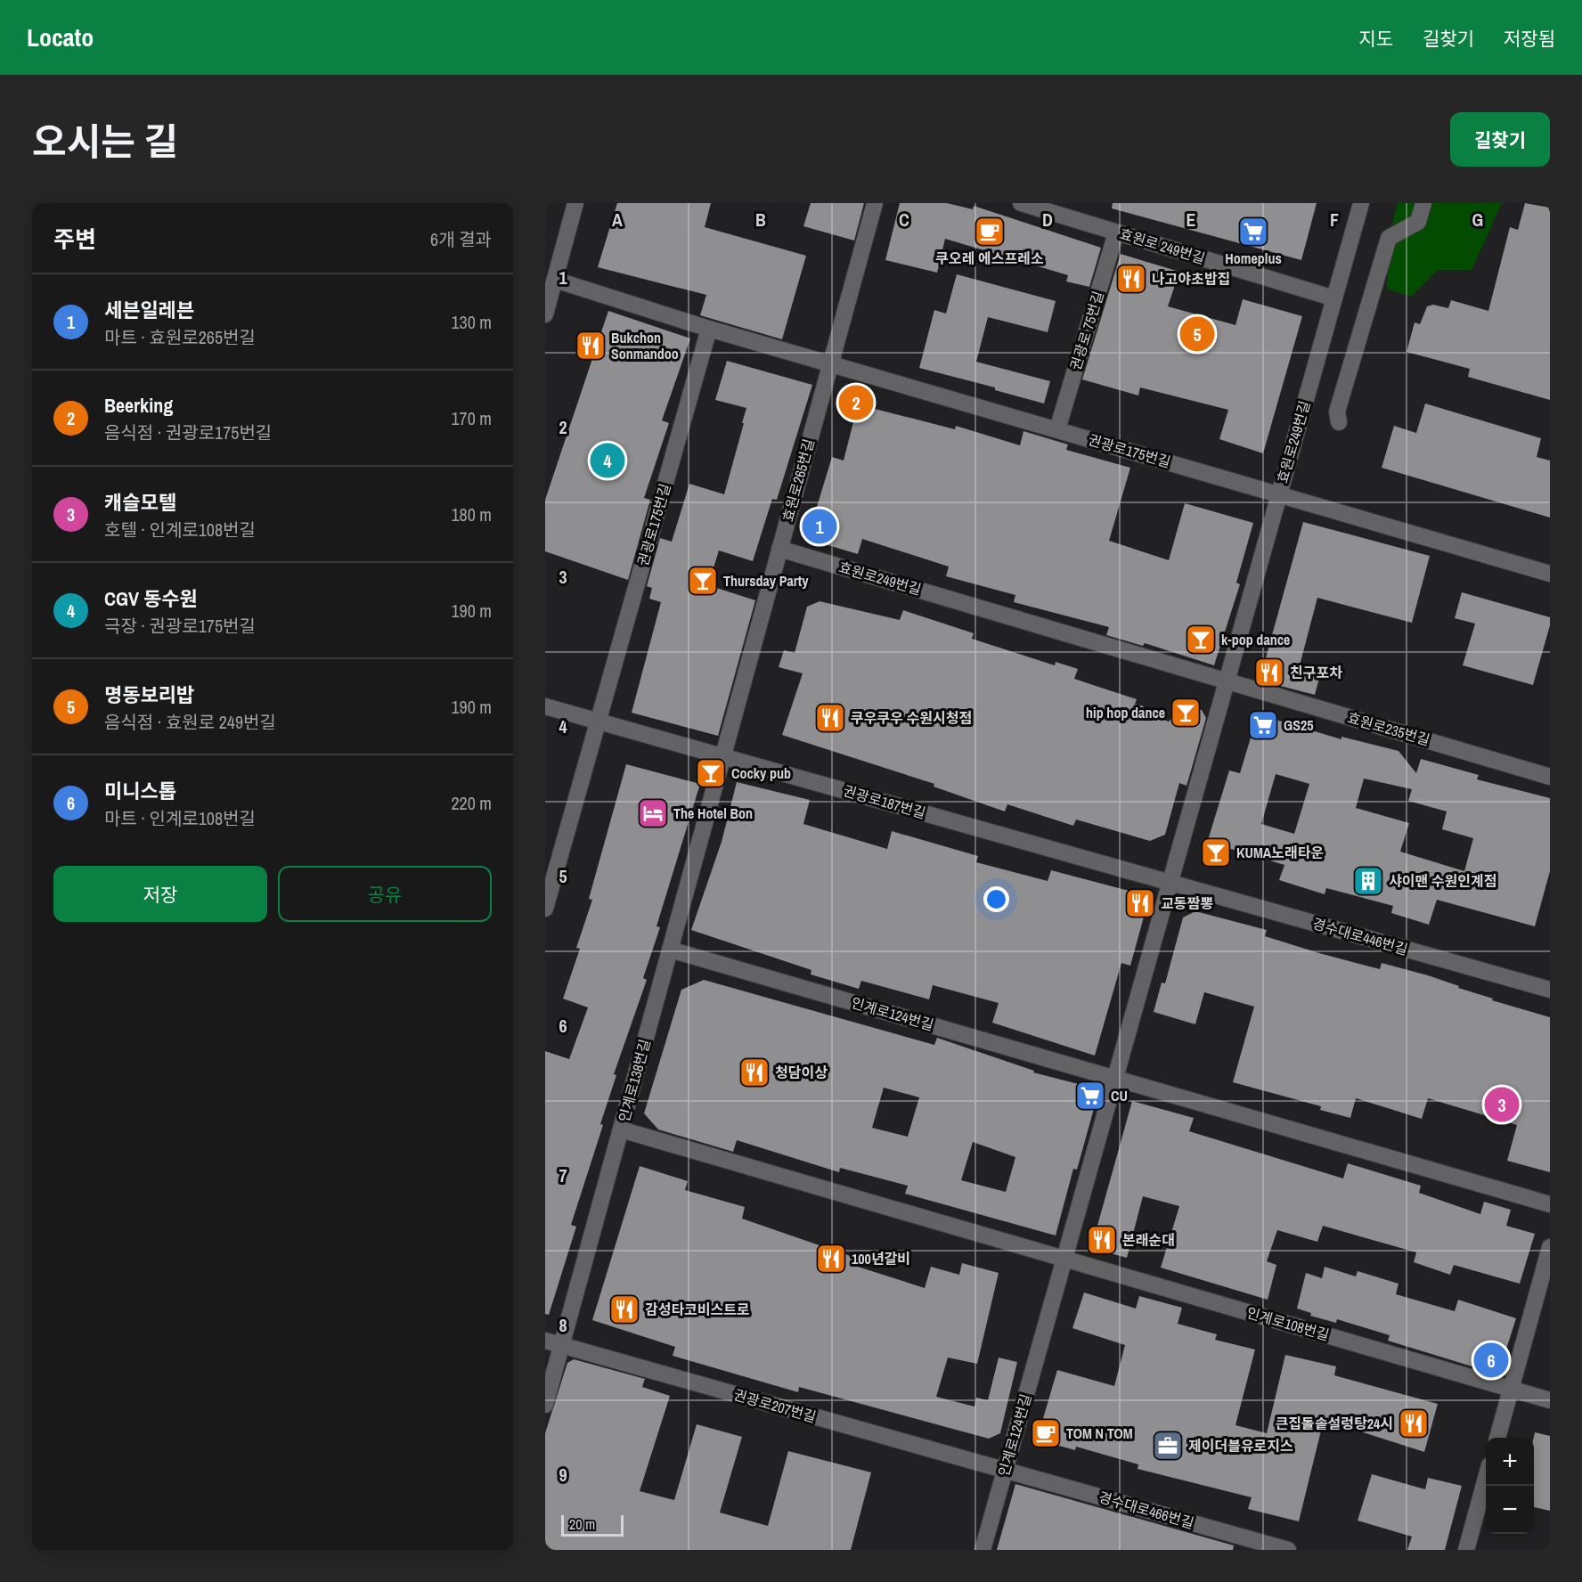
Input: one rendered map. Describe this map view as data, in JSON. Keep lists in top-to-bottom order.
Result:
{
  "streets": {
    "street": [
      "효원로 249번길",
      "권광로 75번길",
      "효원로249번길",
      "권광로175번길",
      "효원로265번길",
      "효원로235번길",
      "권광로187번길",
      "경수대로446번길",
      "인계로124번길",
      "인계로138번길",
      "인계로108번길",
      "권광로207번길",
      "경수대로466번길"
    ]
  },
  "crossings": [
    ["효원로 249번길", "권광로 75번길"],
    ["효원로 249번길", "효원로249번길"],
    ["권광로 75번길", "권광로175번길"],
    ["효원로249번길", "권광로175번길"],
    ["효원로249번길", "효원로265번길"],
    ["효원로249번길", "효원로235번길"],
    ["효원로249번길", "권광로187번길"],
    ["효원로249번길", "경수대로446번길"],
    ["효원로249번길", "인계로124번길"],
    ["권광로175번길", "효원로265번길"],
    ["권광로175번길", "권광로187번길"],
    ["효원로265번길", "권광로187번길"],
    ["효원로265번길", "인계로138번길"],
    ["권광로187번길", "경수대로446번길"],
    ["권광로187번길", "인계로124번길"],
    ["권광로187번길", "인계로138번길"],
    ["경수대로446번길", "인계로124번길"],
    ["인계로124번길", "인계로138번길"],
    ["인계로124번길", "인계로108번길"],
    ["인계로124번길", "권광로207번길"],
    ["인계로124번길", "경수대로466번길"],
    ["인계로138번길", "권광로207번길"],
    ["권광로207번길", "경수대로466번길"]
  ],
  "places": {
    "cafe": ["쿠오레 에스프레소", "TOM N TOM"],
    "supermarket": ["Homeplus", "GS25", "CU"],
    "restaurant": [
      "나고야초밥집",
      "Bukchon Sonmandoo",
      "친구포차",
      "쿠우쿠우 수원시청점",
      "교동짬뽕",
      "청담이상",
      "본래순대",
      "100년갈비",
      "감성타코비스트로",
      "큰집돌솥설렁탕24시"
    ],
    "bar": [
      "Thursday Party",
      "k-pop dance",
      "hip hop dance",
      "Cocky pub",
      "KUMA노래타운"
    ],
    "hotel": ["The Hotel Bon"],
    "building": ["샤이맨 수원인계점"],
    "office": ["제이더블유로지스"]
  },
  "scale_bar": "20 m",
  "page": {
    "header": "Locato",
    "nav": ["지도", "길찾기", "저장됨"],
    "title": "오시는 길",
    "buttons": [
      "길찾기",
      ["저장", "공유"]
    ],
    "heading": ["주변", "6개 결과"],
    "list": [
      {
        "mark": "1",
        "name": "세븐일레븐",
        "note": "마트 · 효원로265번길",
        "value": "130 m"
      },
      {
        "mark": "2",
        "name": "Beerking",
        "note": "음식점 · 권광로175번길",
        "value": "170 m"
      },
      {
        "mark": "3",
        "name": "캐슬모텔",
        "note": "호텔 · 인계로108번길",
        "value": "180 m"
      },
      {
        "mark": "4",
        "name": "CGV 동수원",
        "note": "극장 · 권광로175번길",
        "value": "190 m"
      },
      {
        "mark": "5",
        "name": "명동보리밥",
        "note": "음식점 · 효원로 249번길",
        "value": "190 m"
      },
      {
        "mark": "6",
        "name": "미니스톱",
        "note": "마트 · 인계로108번길",
        "value": "220 m"
      }
    ],
    "pins": [
      "5",
      "2",
      "4",
      "1",
      "3",
      "6"
    ],
    "map_buttons": ["+", "−"],
    "scale": "20 m"
  },
  "grid": {
    "columns": [
      "A",
      "B",
      "C",
      "D",
      "E",
      "F",
      "G"
    ],
    "rows": [
      "1",
      "2",
      "3",
      "4",
      "5",
      "6",
      "7",
      "8",
      "9"
    ]
  }
}
